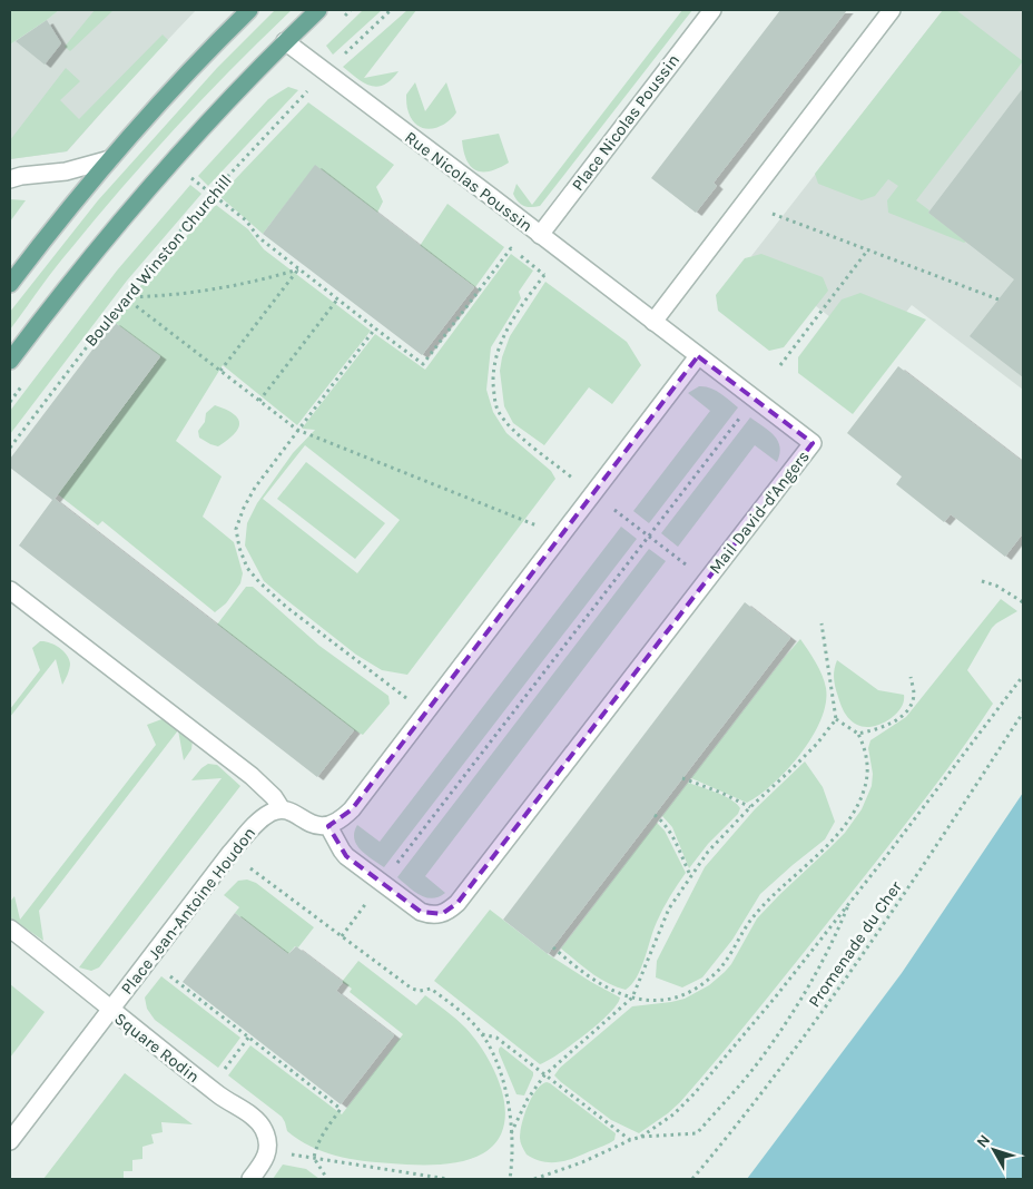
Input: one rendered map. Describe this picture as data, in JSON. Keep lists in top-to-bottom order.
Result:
{
  "streets": {
    "street": [
      "Place Nicolas Poussin",
      "Rue Nicolas Poussin",
      "Mail David-d'Angers",
      "Place Jean-Antoine Houdon",
      "Square Rodin"
    ],
    "path": ["Boulevard Winston Churchill", "Promenade du Cher"]
  },
  "crossings": [
    ["Place Nicolas Poussin", "Rue Nicolas Poussin"],
    ["Rue Nicolas Poussin", "Mail David-d'Angers"],
    ["Place Jean-Antoine Houdon", "Square Rodin"]
  ],
  "north": "top left"
}
